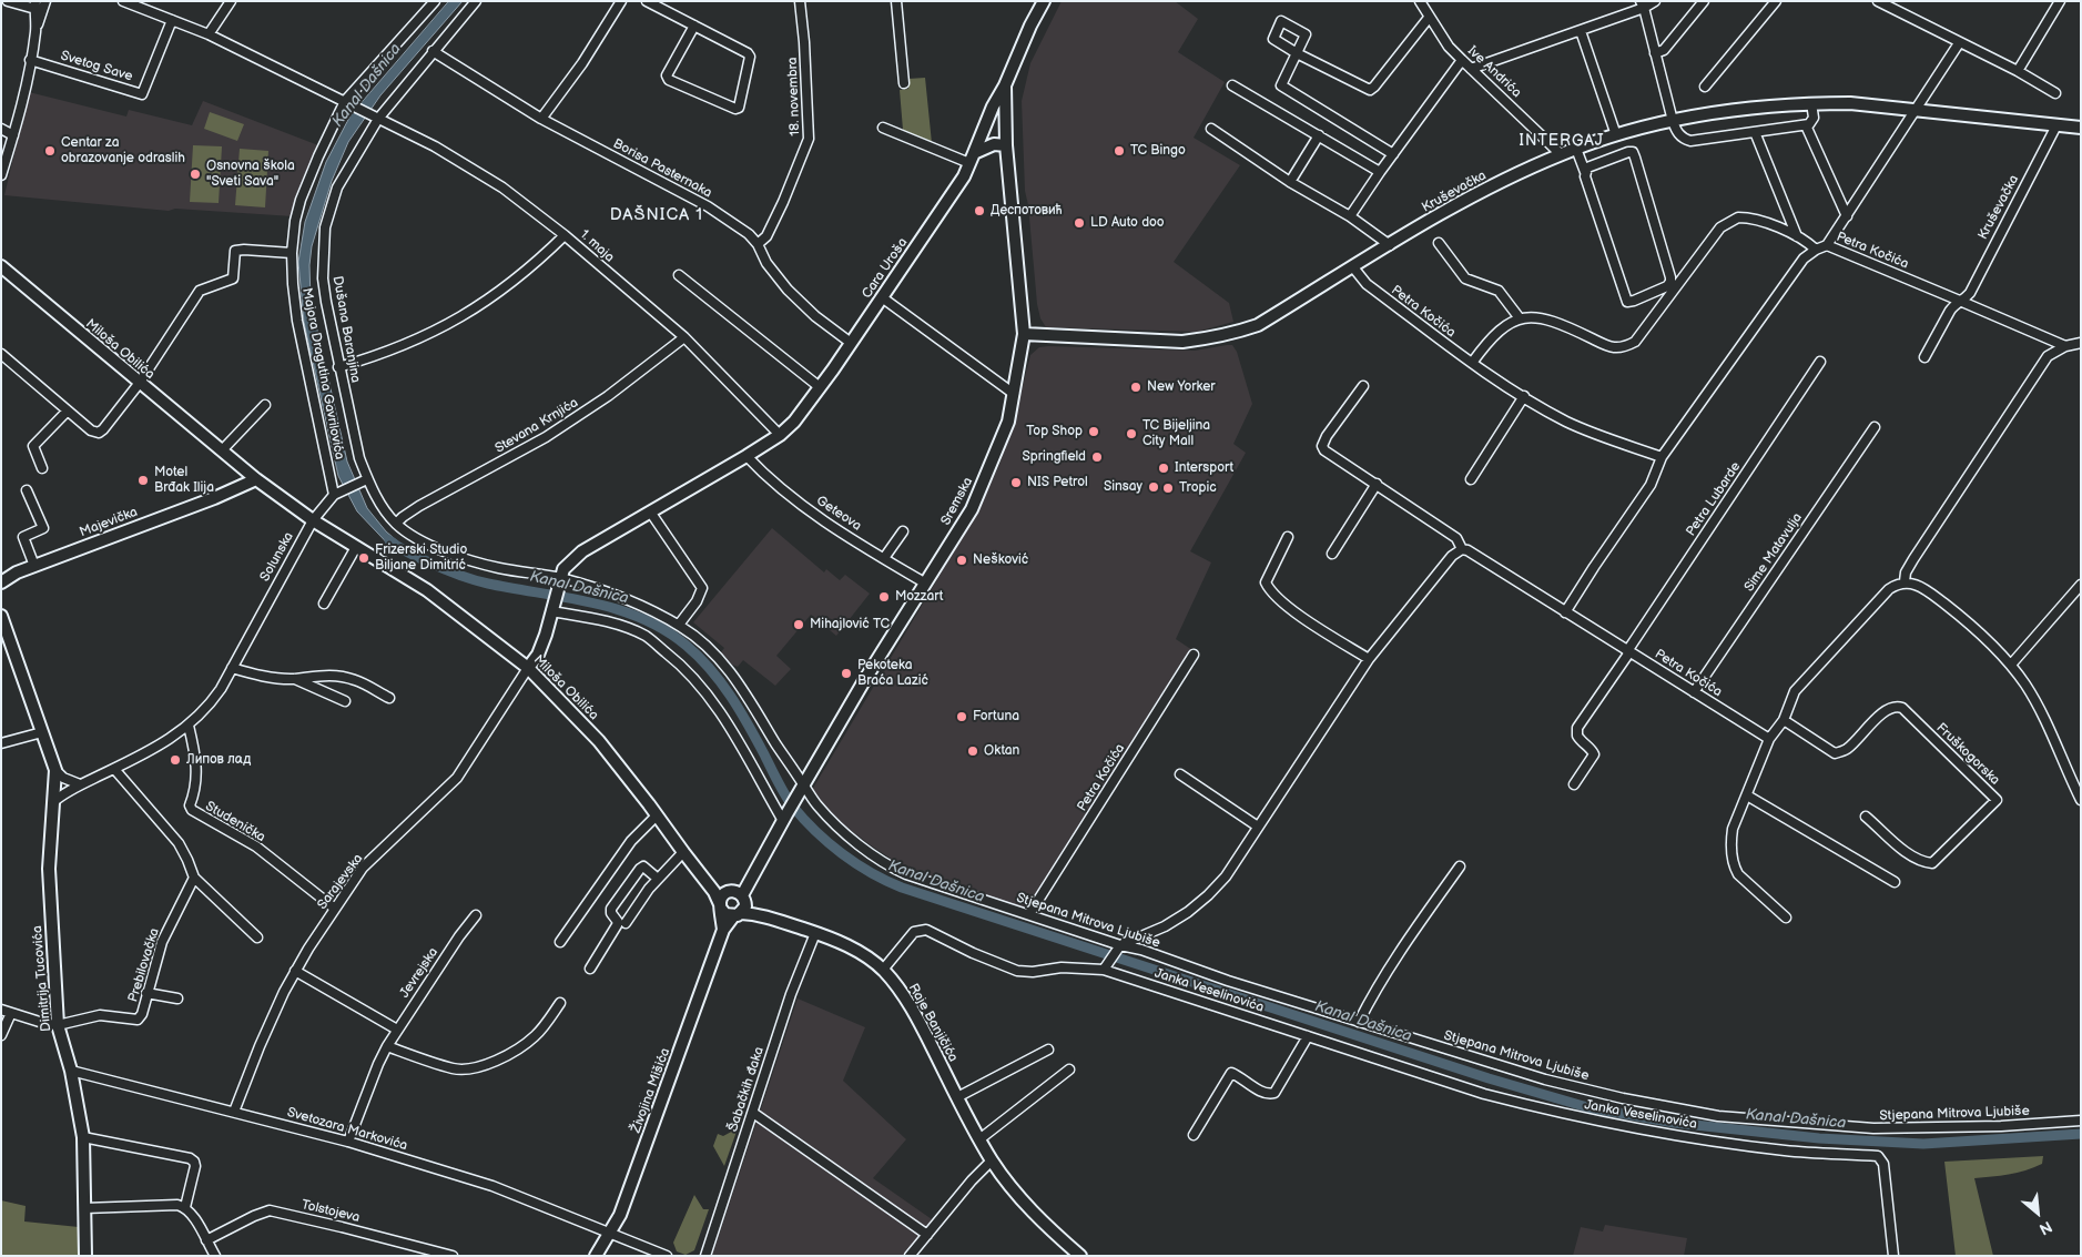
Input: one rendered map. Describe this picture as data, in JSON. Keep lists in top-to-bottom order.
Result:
{
  "streets": {
    "main road": [
      "Kruševačka",
      "Cara Uroša",
      "Miloša Obilića",
      "Sremska",
      "Majevička",
      "Dimitrija Tucovića",
      "Raje Banjičića",
      "Živojina Mišića"
    ],
    "street": [
      "Svetog Save",
      "Ive Andrića",
      "18. novembra",
      "Borisa Pasternaka",
      "1. maja",
      "Petra Kočića",
      "Dušana Baranjina",
      "Majora Dragutina Gavrilovića",
      "Stevana Krnjića",
      "Petra Lubarde",
      "Geteova",
      "Sime Matavulja",
      "Solunska",
      "Fruškogorska",
      "Studenička",
      "Sarajevska",
      "Stjepana Mitrova Ljubiše",
      "Prebilovačka",
      "Jevrejska",
      "Janka Veselinovića",
      "Šabačkih đaka",
      "Svetozara Markovića",
      "Tolstojeva"
    ]
  },
  "crossings": [
    ["Ive Andrića", "Kruševačka"],
    ["18. novembra", "Borisa Pasternaka"],
    ["Borisa Pasternaka", "Cara Uroša"],
    ["Borisa Pasternaka", "Dušana Baranjina"],
    ["Kruševačka", "Petra Kočića"],
    ["Kruševačka", "Sremska"],
    ["1. maja", "Cara Uroša"],
    ["1. maja", "Dušana Baranjina"],
    ["1. maja", "Majora Dragutina Gavrilovića"],
    ["1. maja", "Stevana Krnjića"],
    ["Petra Kočića", "Petra Lubarde"],
    ["Petra Kočića", "Sime Matavulja"],
    ["Petra Kočića", "Stjepana Mitrova Ljubiše"],
    ["Cara Uroša", "Dušana Baranjina"],
    ["Cara Uroša", "Miloša Obilića"],
    ["Cara Uroša", "Sremska"],
    ["Cara Uroša", "Geteova"],
    ["Cara Uroša", "Sarajevska"],
    ["Dušana Baranjina", "Stevana Krnjića"],
    ["Dušana Baranjina", "Solunska"],
    ["Dušana Baranjina", "Stjepana Mitrova Ljubiše"],
    ["Miloša Obilića", "Sremska"],
    ["Miloša Obilića", "Majevička"],
    ["Miloša Obilića", "Solunska"],
    ["Miloša Obilića", "Sarajevska"],
    ["Miloša Obilića", "Raje Banjičića"],
    ["Majora Dragutina Gavrilovića", "Solunska"],
    ["Sremska", "Geteova"],
    ["Sremska", "Stjepana Mitrova Ljubiše"],
    ["Sremska", "Raje Banjičića"],
    ["Solunska", "Studenička"],
    ["Solunska", "Dimitrija Tucovića"],
    ["Studenička", "Sarajevska"],
    ["Sarajevska", "Svetozara Markovića"],
    ["Prebilovačka", "Dimitrija Tucovića"],
    ["Jevrejska", "Svetozara Markovića"],
    ["Dimitrija Tucovića", "Svetozara Markovića"],
    ["Raje Banjičića", "Šabačkih đaka"],
    ["Živojina Mišića", "Svetozara Markovića"]
  ],
  "districts": ["INTERGAJ", "DAŠNICA 1"],
  "water": ["Kanal Dašnica"],
  "places": [
    "Centar za obrazovanje odraslih",
    "TC Bingo",
    "Osnovna škola \"Sveti Sava\"",
    "Деспотовић",
    "LD Auto doo",
    "New Yorker",
    "Top Shop",
    "TC Bijeljina City Mall",
    "Springfield",
    "Intersport",
    "Motel Brđak Ilija",
    "NIS Petrol",
    "Sinsay",
    "Tropic",
    "Frizerski Studio Biljane Dimitrić",
    "Nešković",
    "Mozzart",
    "Mihajlović TC",
    "Pekoteka Braća Lazić",
    "Fortuna",
    "Oktan",
    "Липов лад"
  ],
  "north": "bottom right"
}
